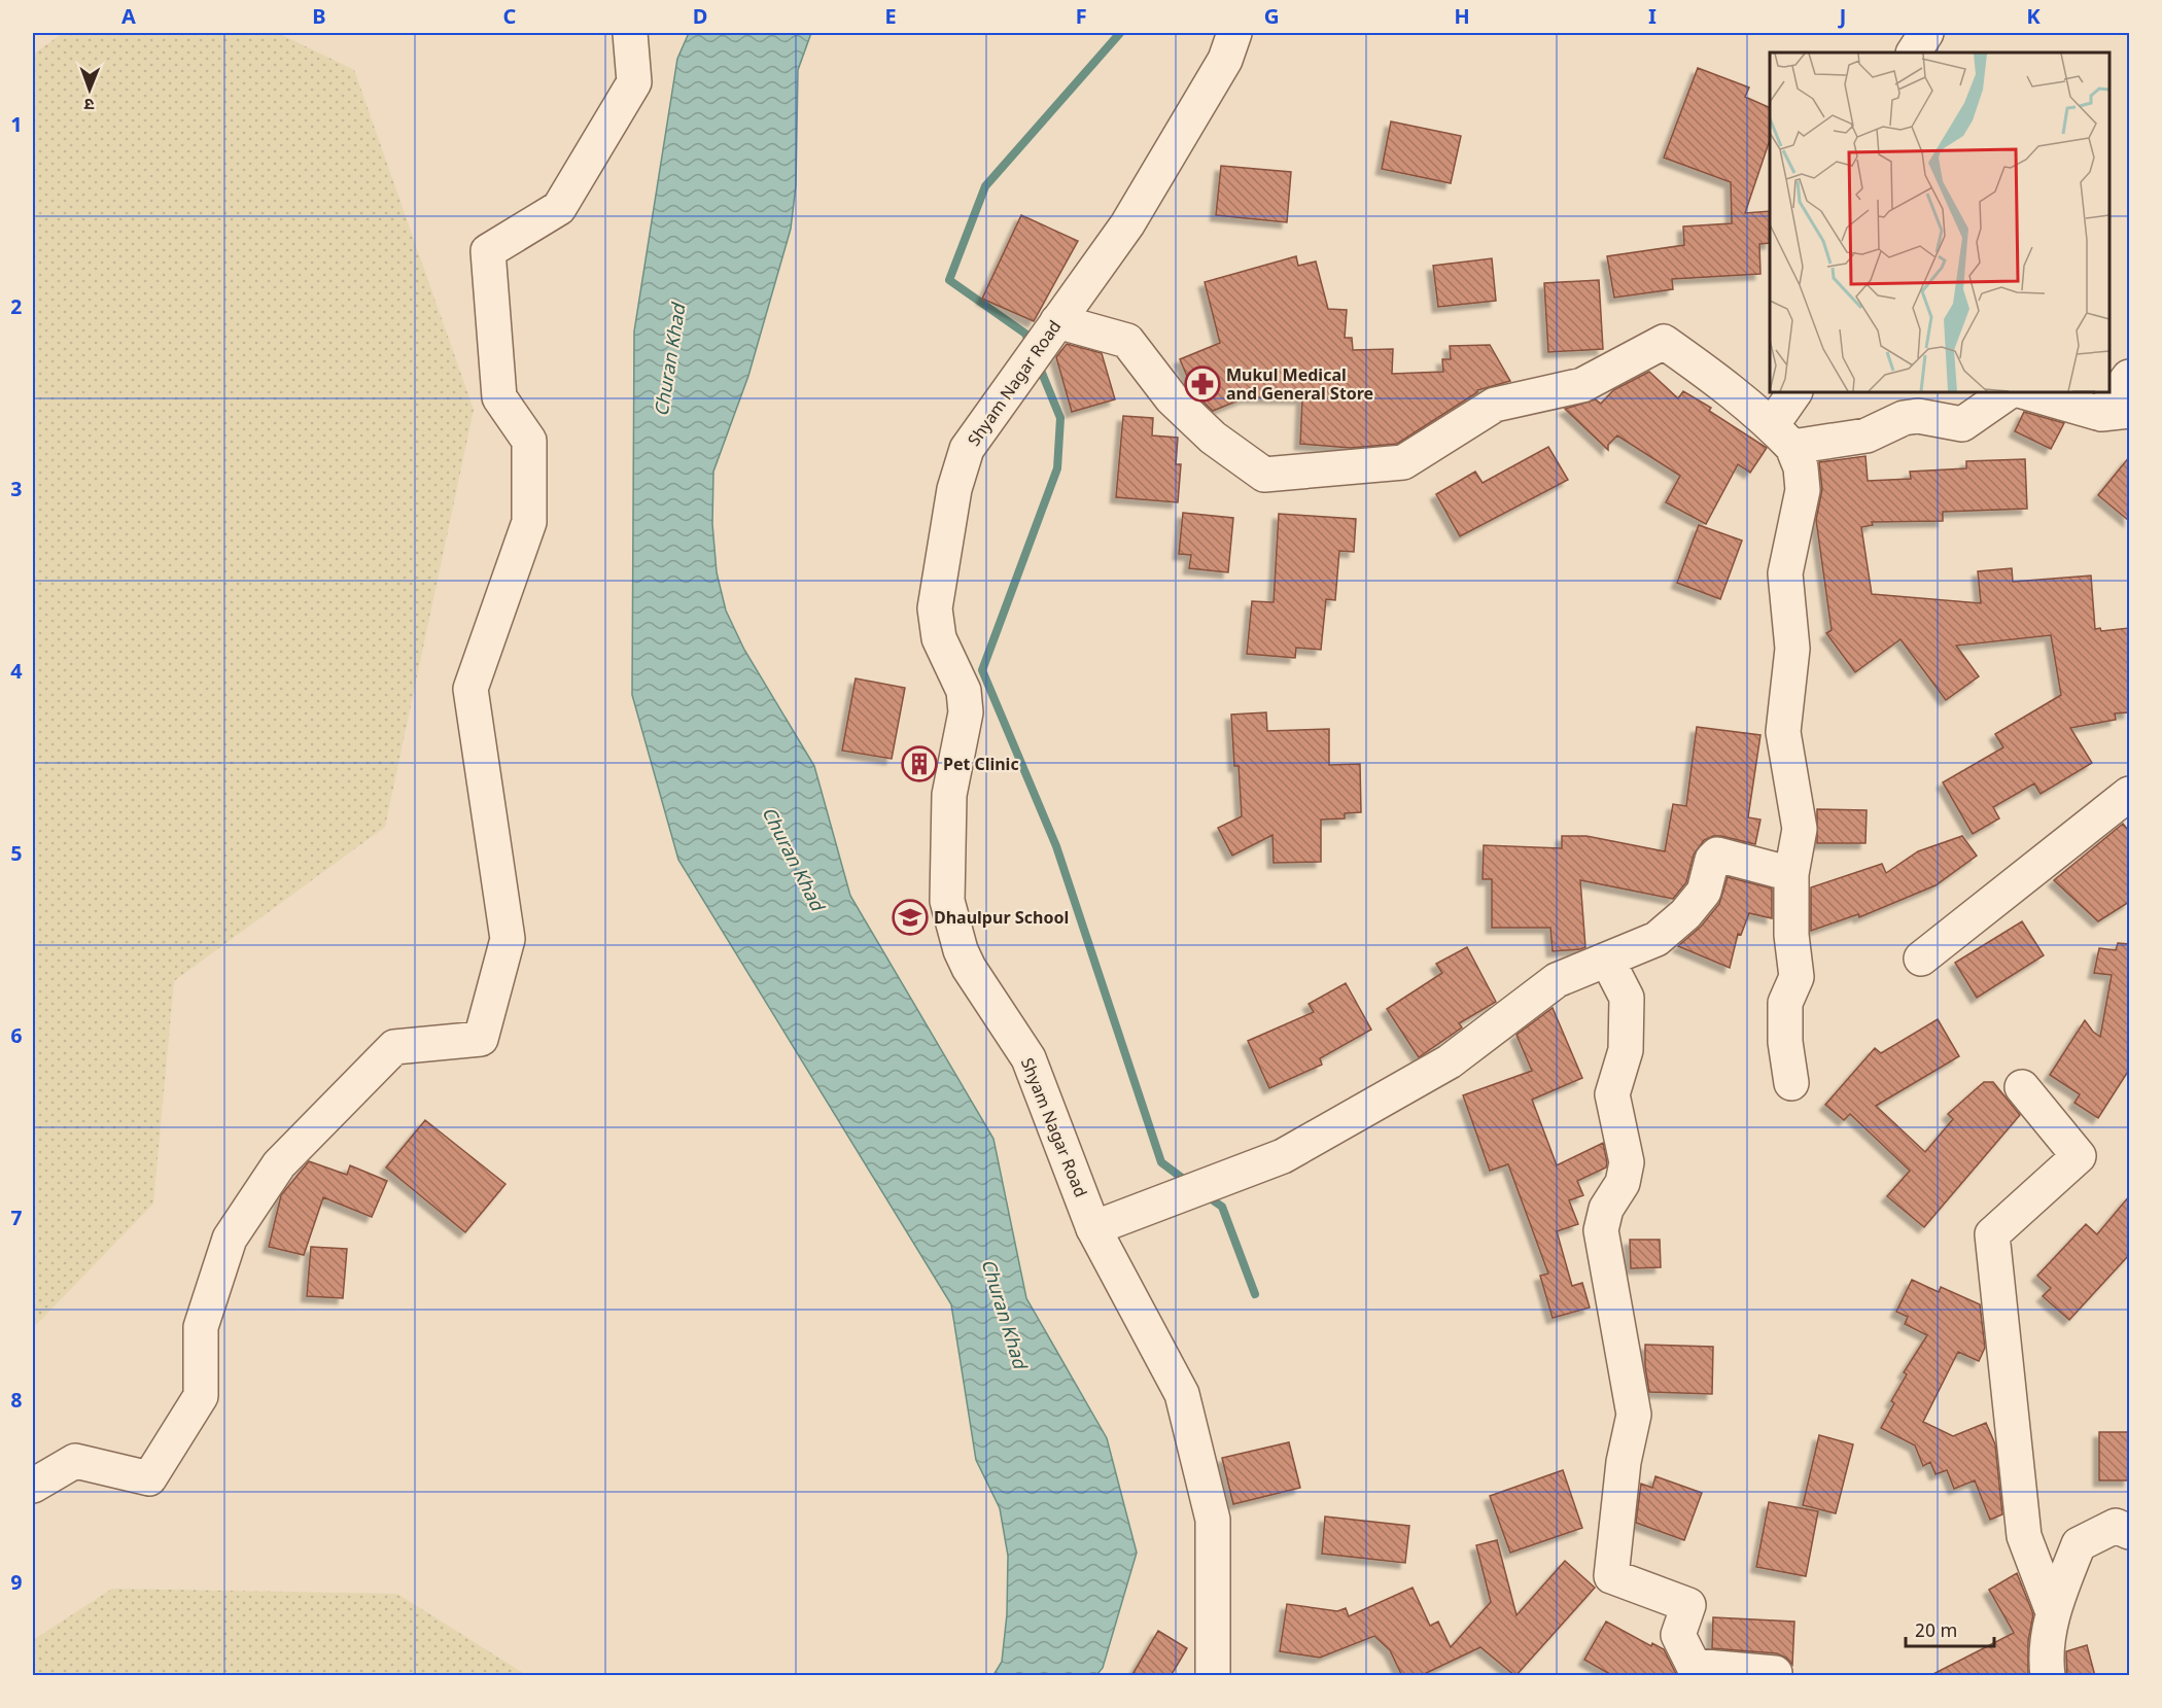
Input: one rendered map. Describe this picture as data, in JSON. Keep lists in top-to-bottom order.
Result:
{
  "streets": {
    "street": ["Shyam Nagar Road"]
  },
  "water": ["Churan Khad"],
  "places": {
    "pharmacy": ["Mukul Medical and General Store"],
    "building": ["Pet Clinic"],
    "school or university": ["Dhaulpur School"]
  },
  "scale_bar": "20 m",
  "north": "bottom",
  "grid": {
    "columns": [
      "A",
      "B",
      "C",
      "D",
      "E",
      "F",
      "G",
      "H",
      "I",
      "J",
      "K"
    ],
    "rows": [
      "1",
      "2",
      "3",
      "4",
      "5",
      "6",
      "7",
      "8",
      "9"
    ]
  }
}
